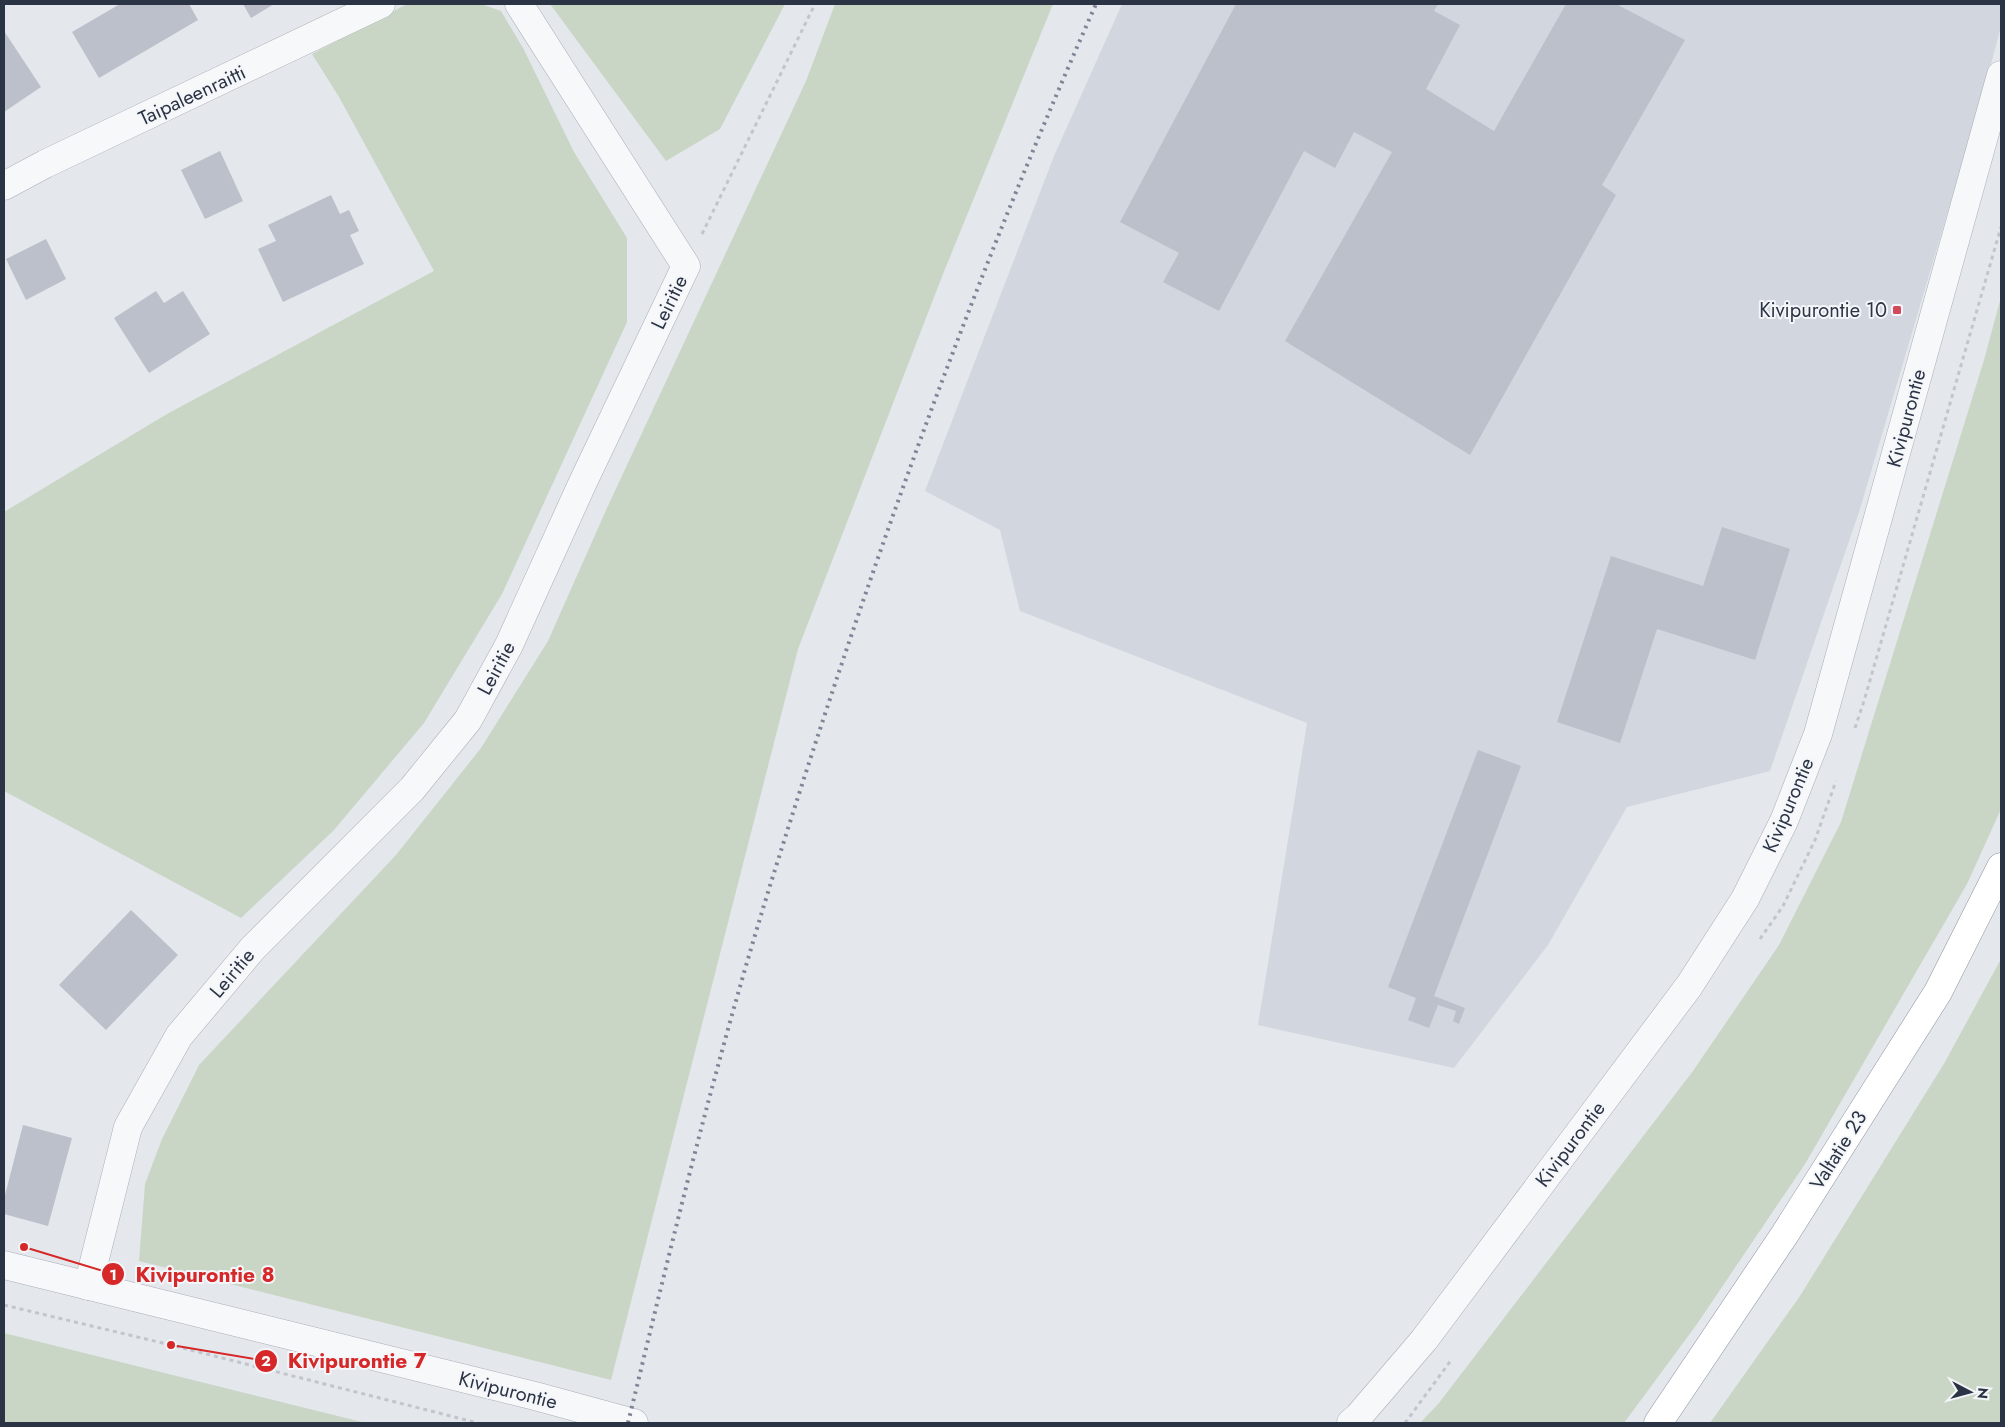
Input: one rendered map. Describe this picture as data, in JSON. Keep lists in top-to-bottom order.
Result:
{
  "streets": {
    "highway": ["Valtatie 23"],
    "street": ["Taipaleenraitti", "Leiritie", "Kivipurontie"]
  },
  "crossings": [
    ["Leiritie", "Kivipurontie"]
  ],
  "places": {
    "transit": ["Kivipurontie 10"],
    "other": ["Kivipurontie 8", "Kivipurontie 7"]
  },
  "north": "right"
}
